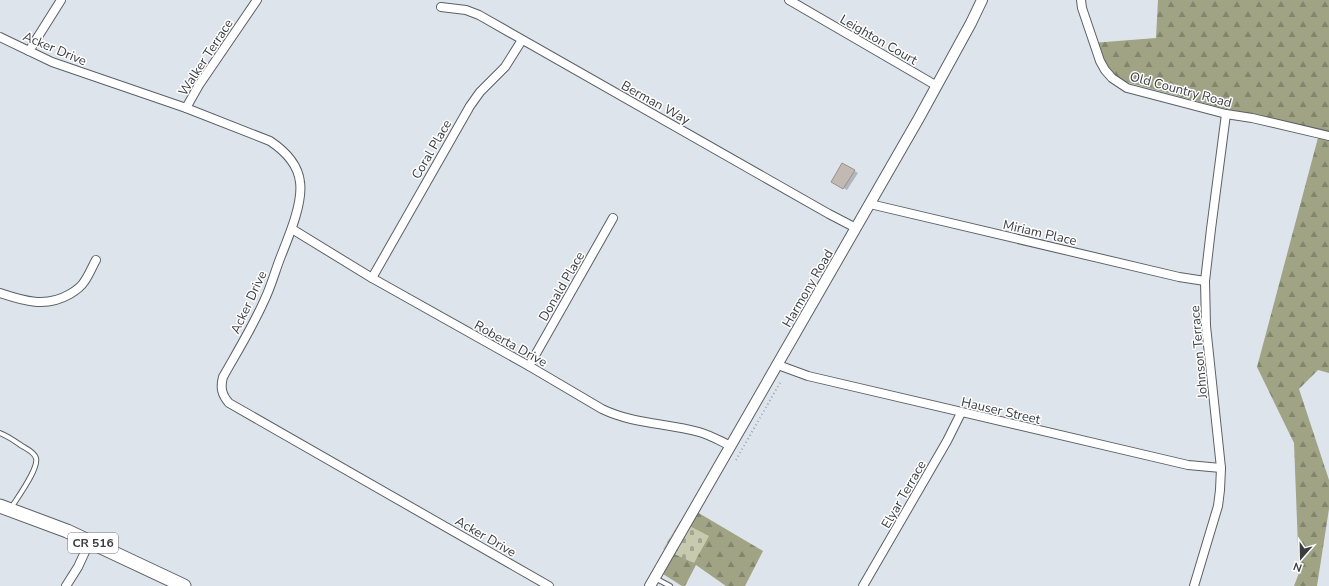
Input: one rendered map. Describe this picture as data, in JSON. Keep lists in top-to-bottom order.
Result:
{
  "streets": {
    "main road": ["CR 516"],
    "street": [
      "Leighton Court",
      "Acker Drive",
      "Walker Terrace",
      "Old Country Road",
      "Berman Way",
      "Coral Place",
      "Miriam Place",
      "Donald Place",
      "Harmony Road",
      "Roberta Drive",
      "Johnson Terrace",
      "Hauser Street",
      "Elyar Terrace"
    ]
  },
  "crossings": [
    ["Leighton Court", "Harmony Road"],
    ["Acker Drive", "Walker Terrace"],
    ["Acker Drive", "Roberta Drive"],
    ["Old Country Road", "Johnson Terrace"],
    ["Berman Way", "Coral Place"],
    ["Berman Way", "Harmony Road"],
    ["Coral Place", "Roberta Drive"],
    ["Miriam Place", "Harmony Road"],
    ["Miriam Place", "Johnson Terrace"],
    ["Donald Place", "Roberta Drive"],
    ["Harmony Road", "Roberta Drive"],
    ["Harmony Road", "Hauser Street"],
    ["Johnson Terrace", "Hauser Street"],
    ["Hauser Street", "Elyar Terrace"]
  ],
  "north": "bottom"
}
